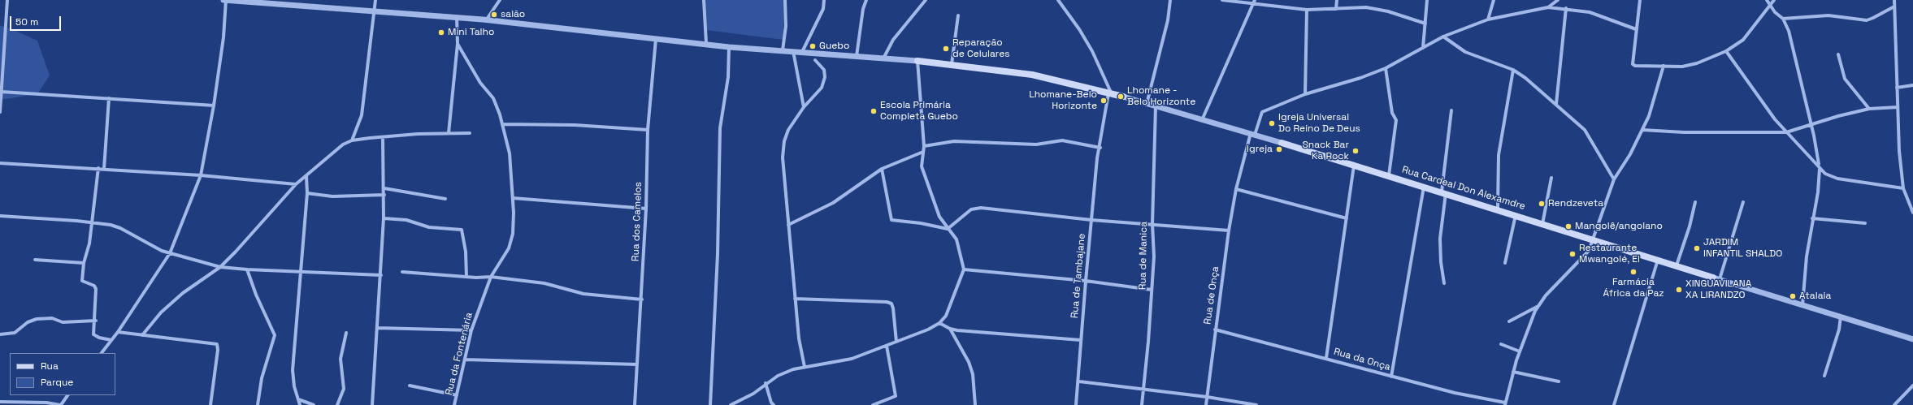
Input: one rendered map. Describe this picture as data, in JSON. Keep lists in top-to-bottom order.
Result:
{
  "streets": {
    "main road": ["Rua Cardeal Don Alexamdre"],
    "street": [
      "Rua dos Camelos",
      "Rua de Manica",
      "Rua de Tambajane",
      "Rua de Onça",
      "Rua da Fontenária",
      "Rua da Onça"
    ]
  },
  "crossings": [
    ["Rua de Onça", "Rua da Onça"]
  ],
  "places": [
    "salão",
    "Mini Talho",
    "Guebo",
    "Reparação de Celulares",
    "Lhomane - Belo Horizonte",
    "Lhomane-Belo Horizonte",
    "Escola Primária Completa Guebo",
    "Igreja Universal Do Reino De Deus",
    "Igreja",
    "Snack Bar Ka Rock",
    "Rendzeveta",
    "Mangolê/angolano",
    "JARDIM INFANTIL SHALDO",
    "Restaurante Mwangolé, El",
    "Farmácia África da Paz",
    "XINGUAVILANA XA LIRANDZO",
    "Atalaia"
  ],
  "legend": ["Rua", "Parque"],
  "scale_bar": "50 m"
}
